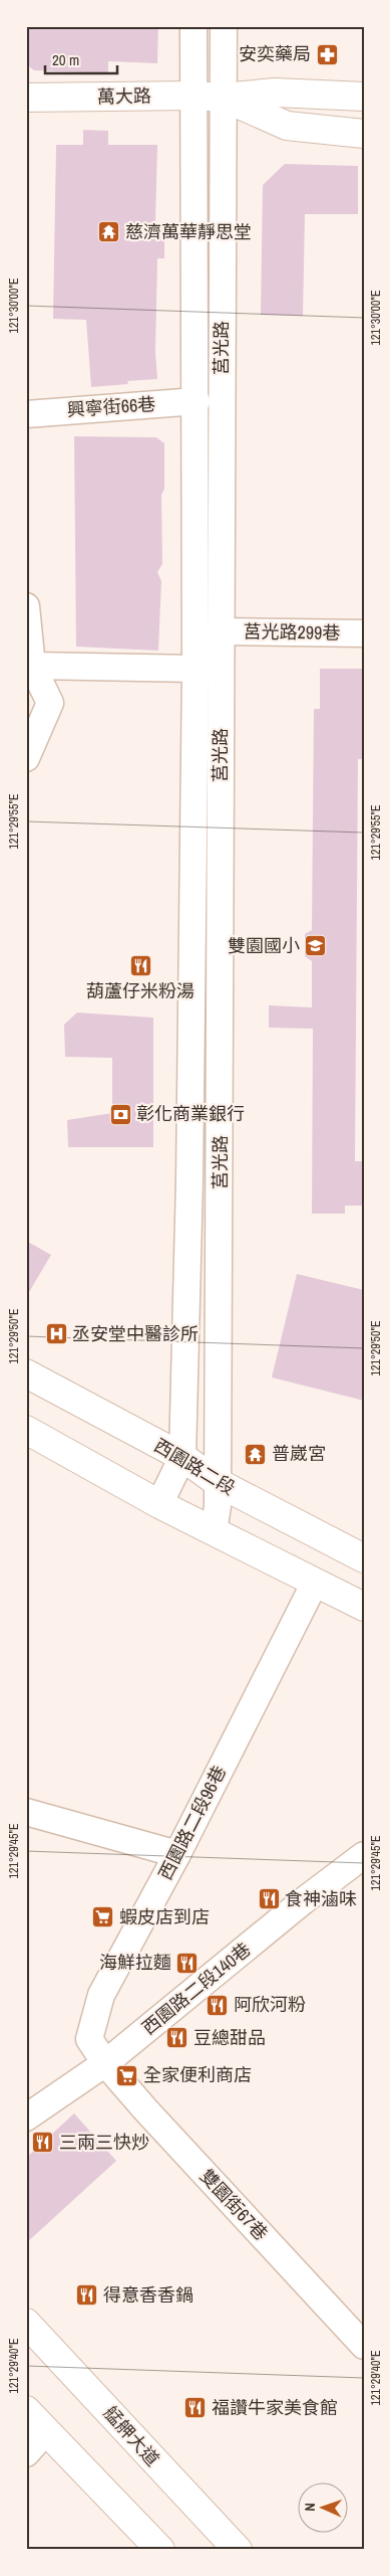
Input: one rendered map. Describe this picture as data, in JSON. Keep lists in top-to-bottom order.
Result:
{
  "streets": {
    "main road": ["萬大路", "西園路二段", "艋舺大道"],
    "street": [
      "莒光路",
      "興寧街66巷",
      "莒光路299巷",
      "西園路二段96巷",
      "西園路二段140巷",
      "雙園街67巷"
    ]
  },
  "crossings": [
    ["萬大路", "莒光路"],
    ["莒光路", "興寧街66巷"],
    ["莒光路", "莒光路299巷"],
    ["莒光路", "西園路二段"],
    ["西園路二段96巷", "西園路二段140巷"],
    ["西園路二段96巷", "雙園街67巷"],
    ["西園路二段140巷", "雙園街67巷"]
  ],
  "places": {
    "pharmacy": ["安奕藥局"],
    "temple": ["慈濟萬華靜思堂", "普崴宮"],
    "school or university": ["雙園國小"],
    "restaurant": [
      "葫蘆仔米粉湯",
      "食神滷味",
      "海鮮拉麵",
      "阿欣河粉",
      "豆總甜品",
      "三兩三快炒",
      "得意香香鍋",
      "福讚牛家美食館"
    ],
    "bank": ["彰化商業銀行"],
    "hospital": ["丞安堂中醫診所"],
    "supermarket": ["蝦皮店到店", "全家便利商店"]
  },
  "scale_bar": "20 m",
  "north": "left",
  "coordinates": [
    "121°30'00\"E",
    "121°29'55\"E",
    "121°29'50\"E",
    "121°29'45\"E",
    "121°29'40\"E"
  ]
}
